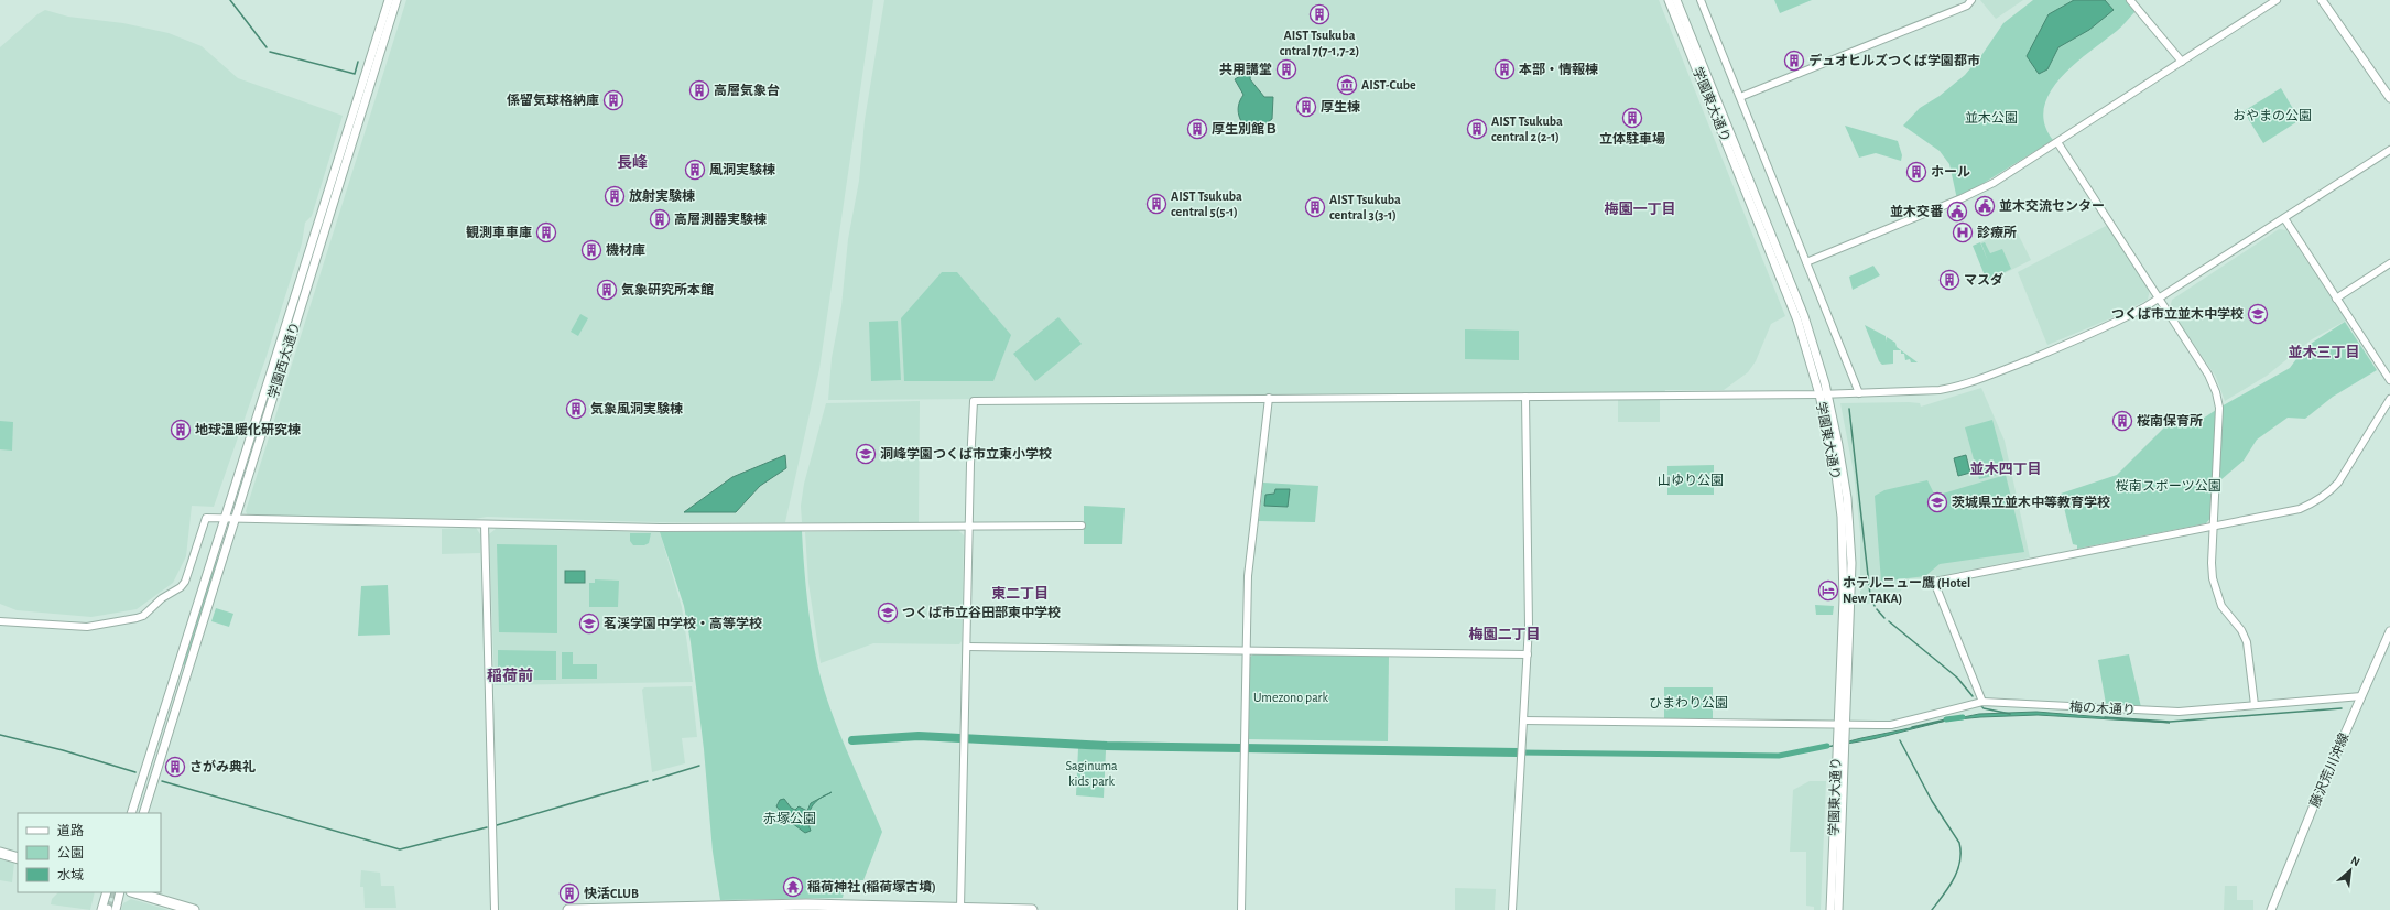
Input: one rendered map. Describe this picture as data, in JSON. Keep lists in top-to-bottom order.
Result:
{
  "streets": {
    "main road": ["学園東大通り", "学園西大通り", "藤沢荒川沖線"],
    "street": ["梅の木通り"]
  },
  "crossings": [
    ["学園東大通り", "梅の木通り"],
    ["梅の木通り", "藤沢荒川沖線"]
  ],
  "districts": [
    "長峰",
    "梅園一丁目",
    "並木三丁目",
    "並木四丁目",
    "東二丁目",
    "梅園二丁目",
    "稲荷前"
  ],
  "parks": [
    "おやまの公園",
    "並木公園",
    "山ゆり公園",
    "桜南スポーツ公園",
    "Umezono park",
    "ひまわり公園",
    "Saginuma kids park",
    "赤塚公園"
  ],
  "places": {
    "building": [
      "AIST Tsukuba cntral 7(7-1,7-2)",
      "デュオヒルズつくば学園都市",
      "共用講堂",
      "本部・情報棟",
      "高層気象台",
      "係留気球格納庫",
      "厚生棟",
      "立体駐車場",
      "厚生別館Ｂ",
      "AIST Tsukuba central 2(2-1)",
      "風洞実験棟",
      "ホール",
      "放射実験棟",
      "AIST Tsukuba central 5(5-1)",
      "AIST Tsukuba central 3(3-1)",
      "高層測器実験棟",
      "観測車車庫",
      "機材庫",
      "マスダ",
      "気象研究所本館",
      "気象風洞実験棟",
      "桜南保育所",
      "地球温暖化研究棟",
      "さがみ典礼",
      "快活CLUB"
    ],
    "museum": ["AIST-Cube"],
    "public building": ["並木交流センター", "並木交番"],
    "hospital": ["診療所"],
    "school or university": [
      "つくば市立並木中学校",
      "洞峰学園つくば市立東小学校",
      "茨城県立並木中等教育学校",
      "つくば市立谷田部東中学校",
      "茗渓学園中学校・高等学校"
    ],
    "hotel": ["ホテルニュー鷹 (Hotel New TAKA)"],
    "temple": ["稲荷神社 (稲荷塚古墳)"]
  },
  "legend": ["道路", "公園", "水域"],
  "north": "top right"
}
